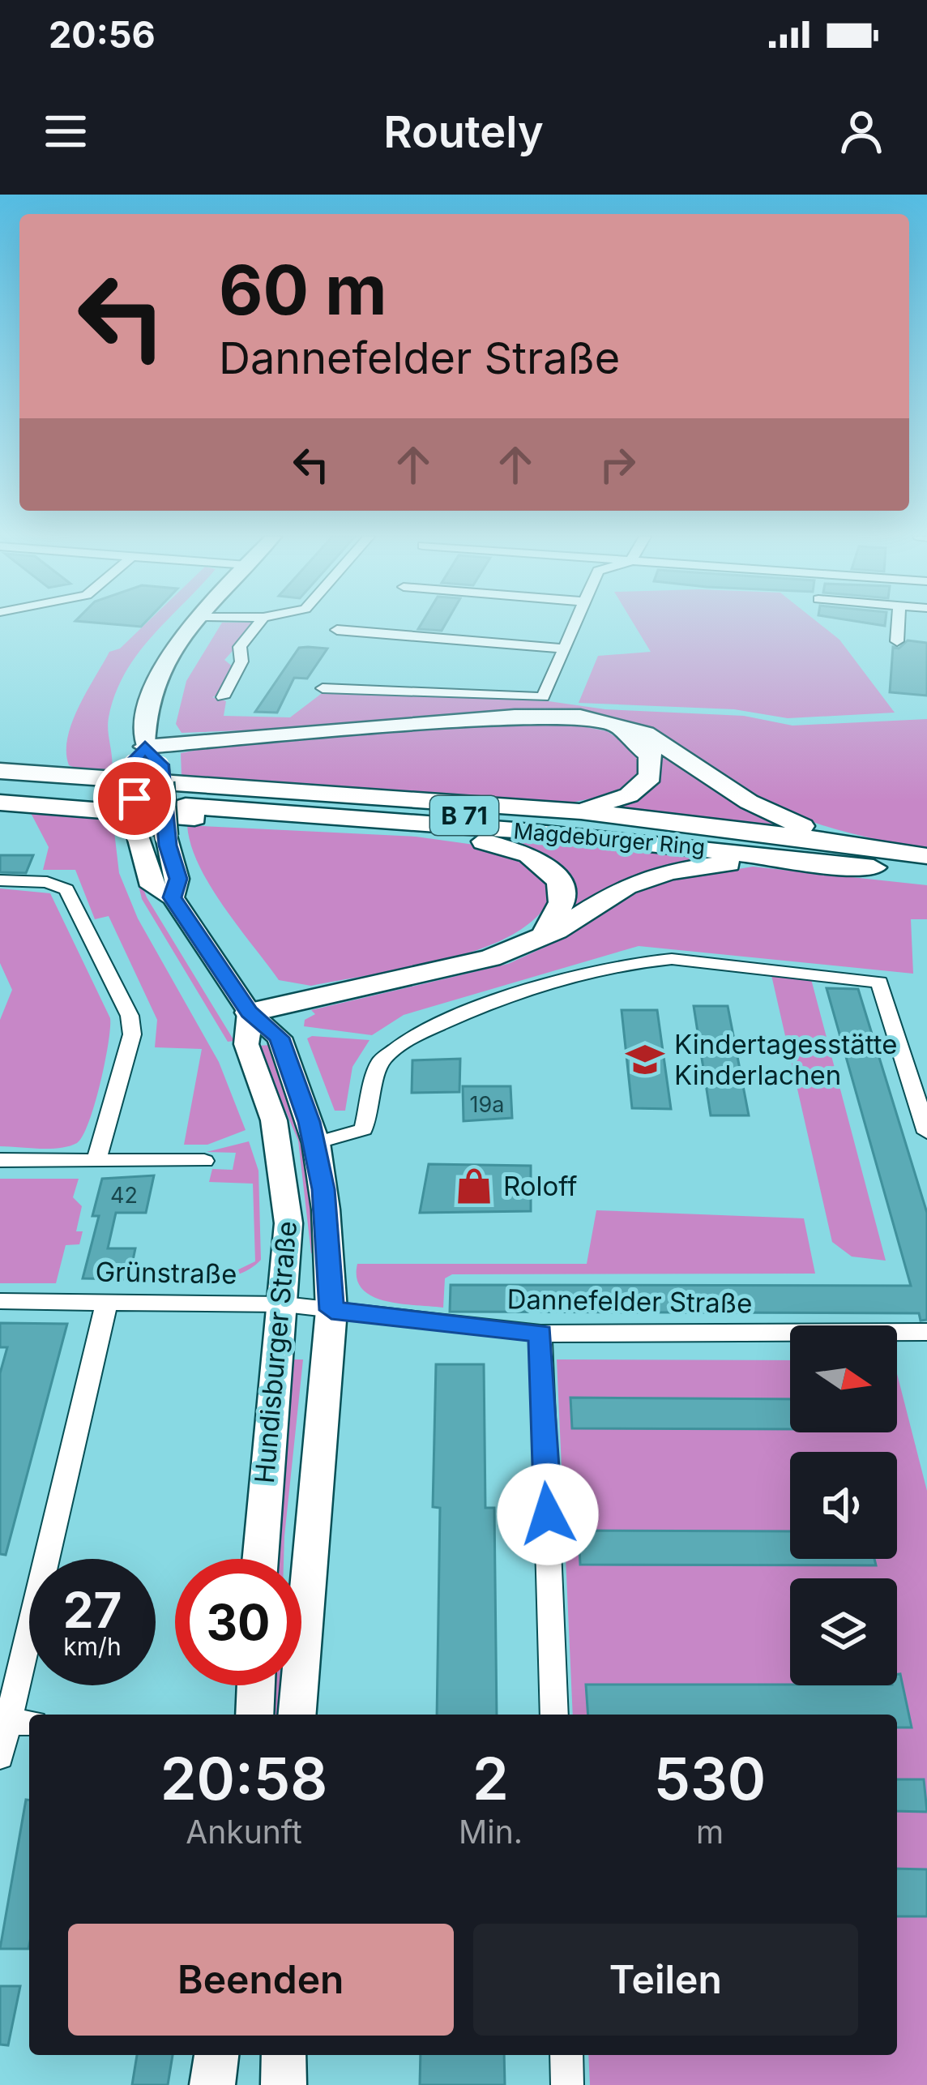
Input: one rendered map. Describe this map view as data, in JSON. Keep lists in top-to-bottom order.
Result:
{
  "streets": {
    "highway": ["B 71", "Magdeburger Ring"],
    "main road": ["Hundisburger Straße"],
    "street": ["Grünstraße", "Dannefelder Straße"]
  },
  "crossings": [
    ["Grünstraße", "Dannefelder Straße"],
    ["Grünstraße", "Hundisburger Straße"],
    ["Dannefelder Straße", "Hundisburger Straße"]
  ],
  "places": {
    "school or university": ["Kindertagesstätte Kinderlachen"],
    "shop": ["Roloff"]
  },
  "house_numbers": ["19a", "42"],
  "north": "right",
  "page": {
    "status": "20:56",
    "header": "Routely",
    "turn": ["60 m", "Dannefelder Straße"],
    "speed": "27 km/h",
    "limit": "30",
    "eta": [
      "20:58",
      "Ankunft",
      "2",
      "Min.",
      "530",
      "m"
    ],
    "buttons": ["Beenden", "Teilen"]
  }
}
